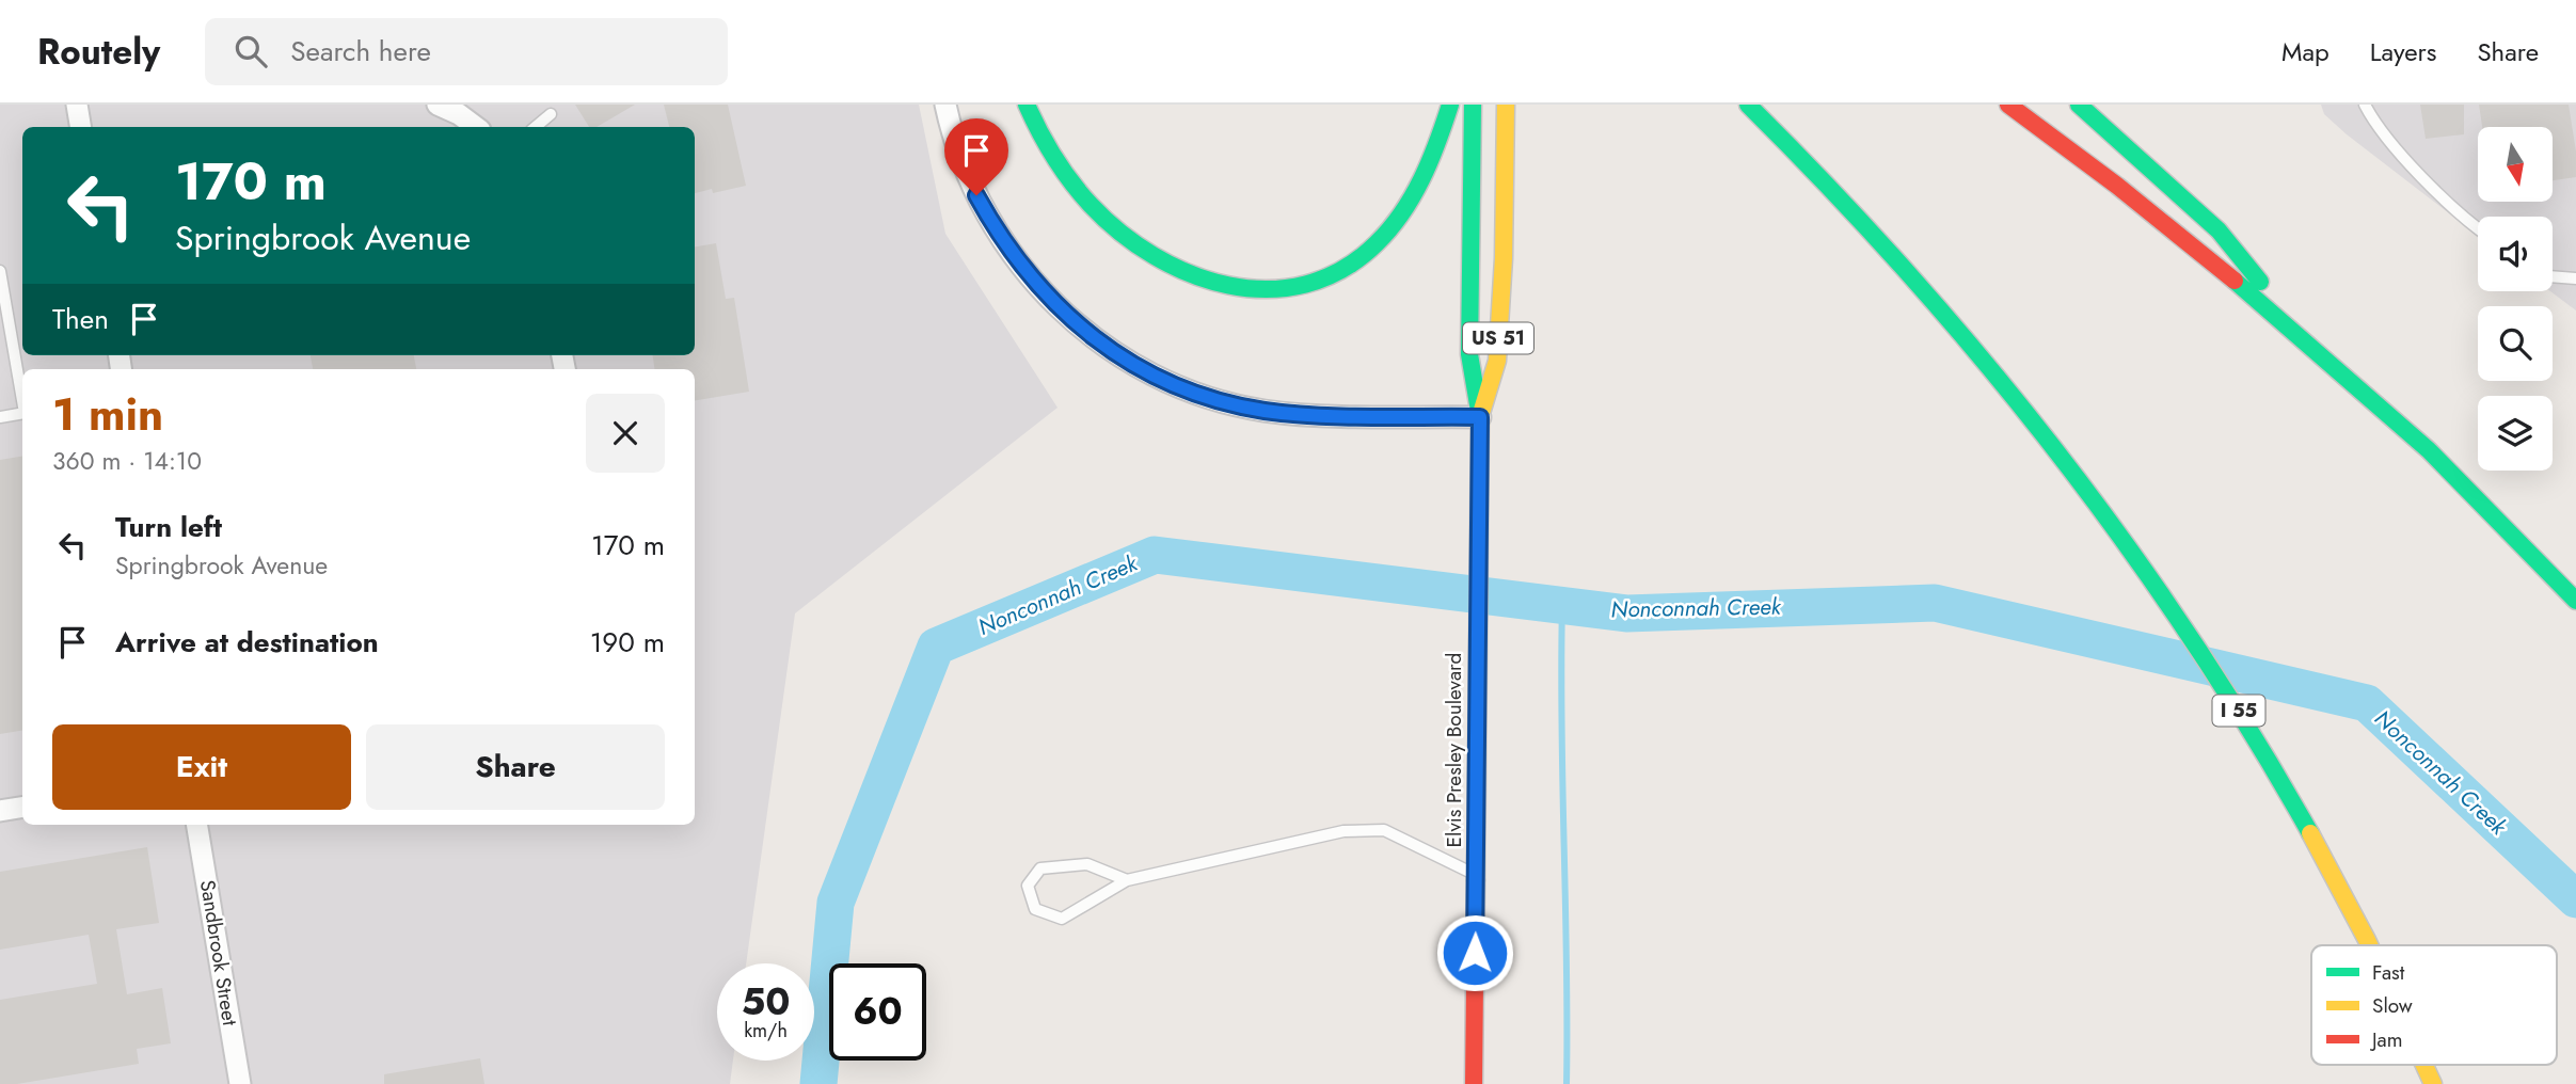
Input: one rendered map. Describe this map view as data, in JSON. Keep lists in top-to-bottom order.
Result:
{
  "streets": {
    "main road": ["US 51", "I 55", "Elvis Presley Boulevard"],
    "street": ["Sandbrook Street"]
  },
  "water": ["Nonconnah Creek"],
  "legend": ["Fast", "Slow", "Jam"],
  "north": "bottom",
  "page": {
    "header": "Routely",
    "search": "Search here",
    "nav": ["Map", "Layers", "Share"],
    "turn": ["170 m", "Springbrook Avenue"],
    "then": "Then",
    "heading": ["1 min", "360 m · 14:10"],
    "list": [
      {
        "name": "Turn left",
        "note": "Springbrook Avenue",
        "value": "170 m"
      },
      {
        "name": "Arrive at destination",
        "value": "190 m"
      }
    ],
    "buttons": ["Exit", "Share"],
    "speed": "50 km/h",
    "limit": "60"
  }
}
